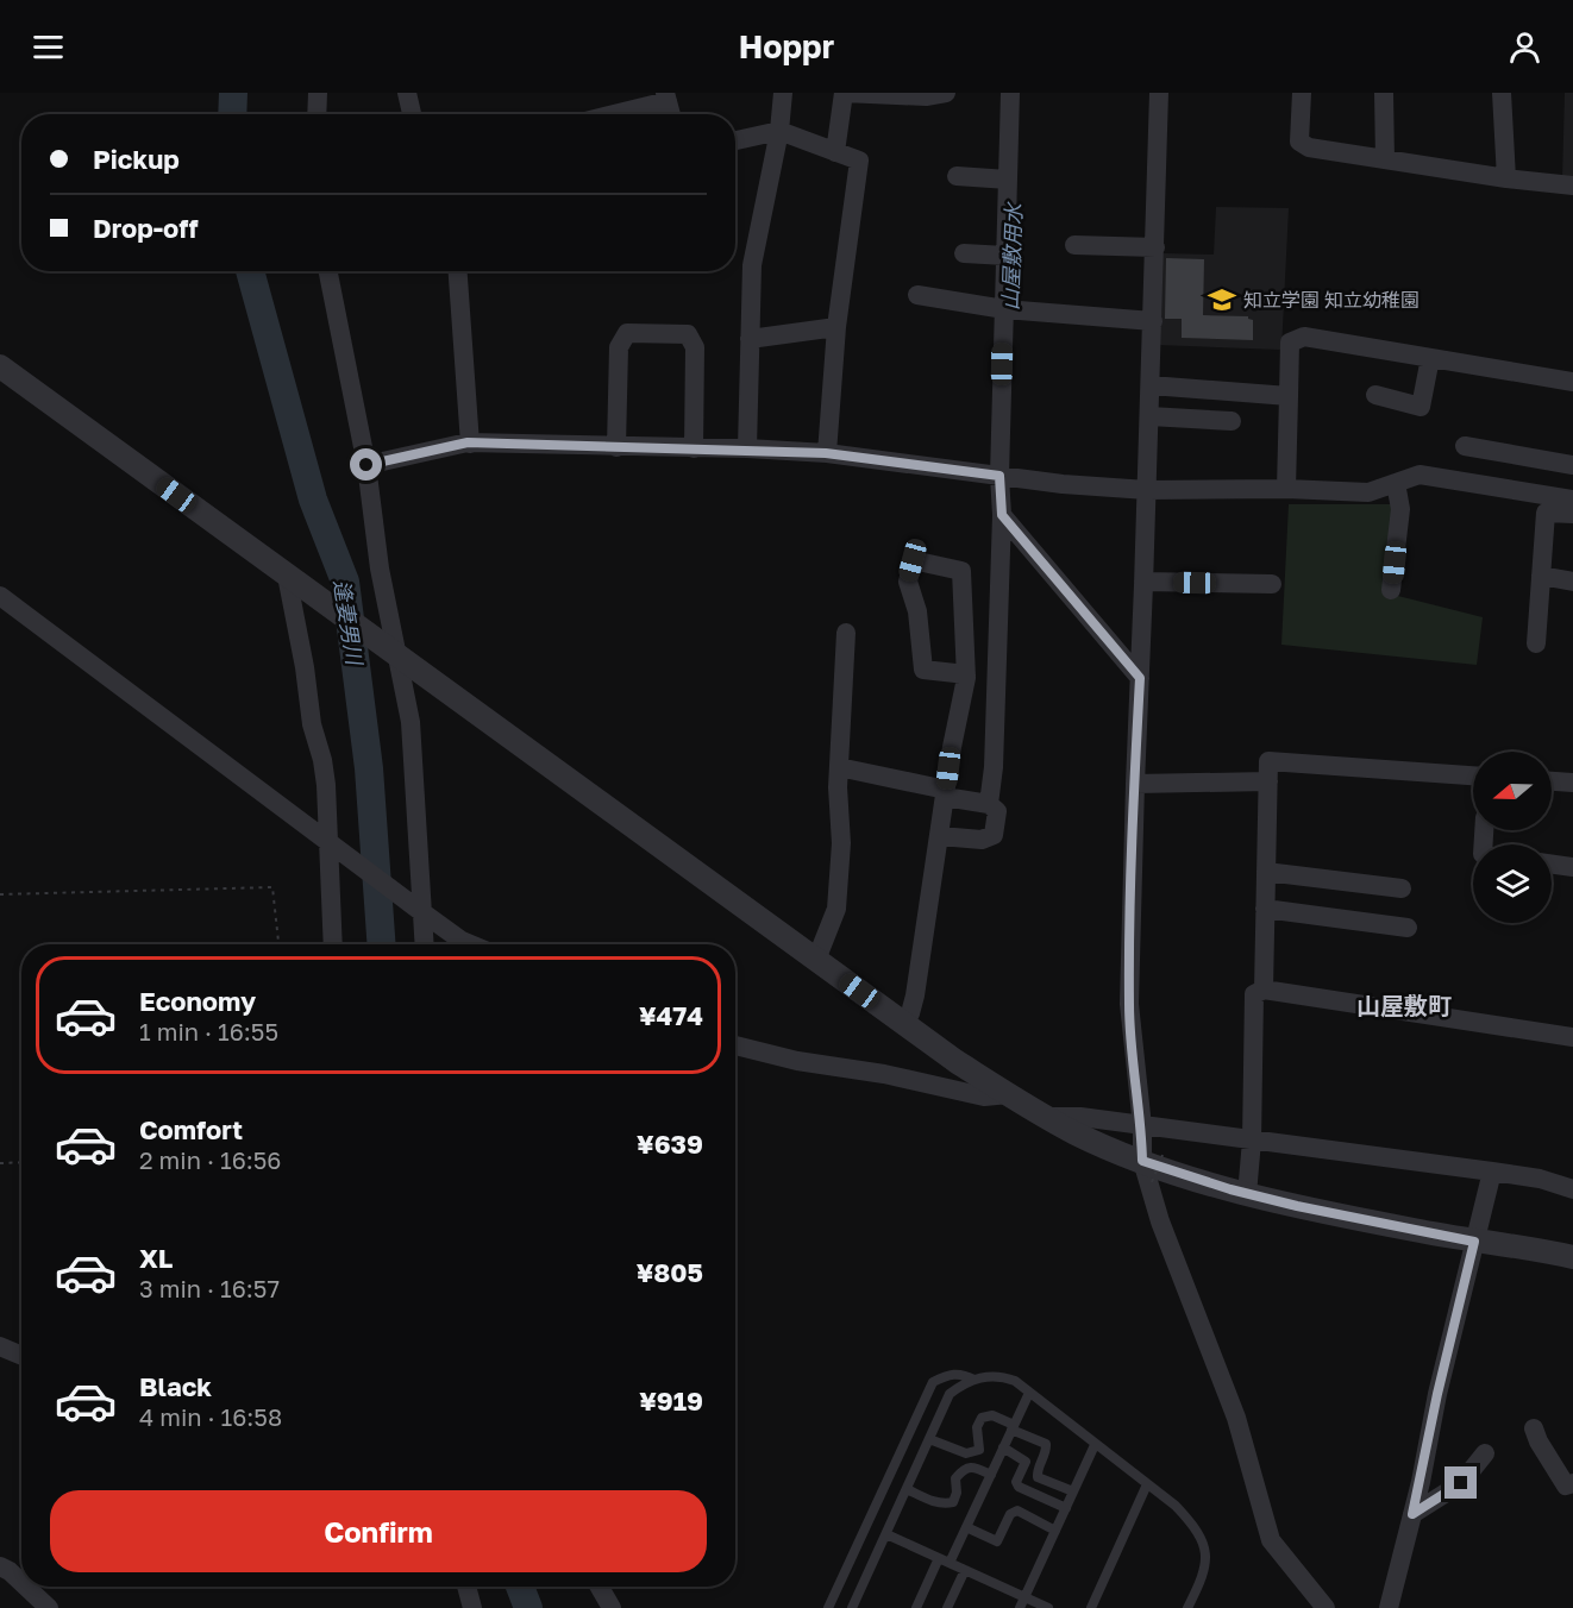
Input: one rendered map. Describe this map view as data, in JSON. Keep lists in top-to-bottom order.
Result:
{
  "districts": ["山屋敷町"],
  "water": ["山屋敷用水", "逢妻男川"],
  "places": {
    "school or university": ["知立学園 知立幼稚園"]
  },
  "north": "left",
  "page": {
    "header": "Hoppr",
    "banner": ["Pickup", "Drop-off"],
    "list": [
      {
        "name": "Economy",
        "note": "1 min · 16:55",
        "value": "¥474"
      },
      {
        "name": "Comfort",
        "note": "2 min · 16:56",
        "value": "¥639"
      },
      {
        "name": "XL",
        "note": "3 min · 16:57",
        "value": "¥805"
      },
      {
        "name": "Black",
        "note": "4 min · 16:58",
        "value": "¥919"
      }
    ],
    "buttons": "Confirm"
  }
}
